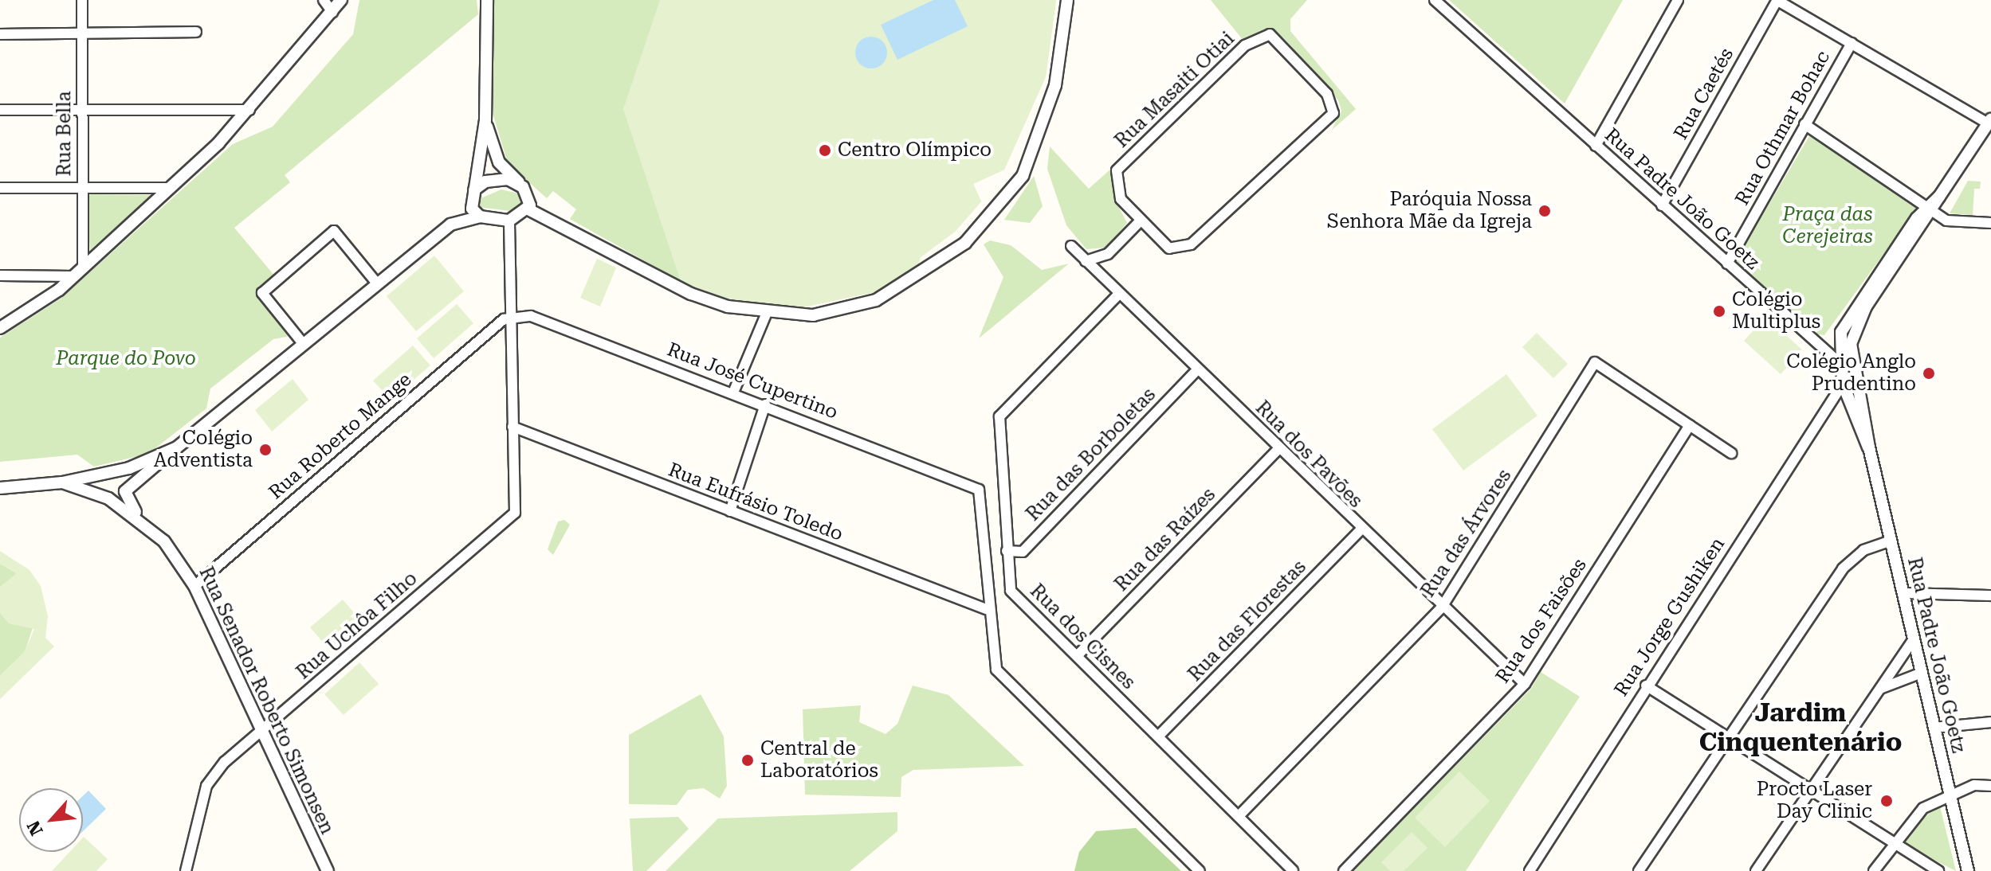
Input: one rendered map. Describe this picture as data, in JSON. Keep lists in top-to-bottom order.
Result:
{
  "streets": {
    "street": [
      "Rua Masaiti Otiai",
      "Rua Caetés",
      "Rua Othmar Bohac",
      "Rua Bella",
      "Rua Padre João Goetz",
      "Rua José Cupertino",
      "Rua Roberto Mange",
      "Rua das Borboletas",
      "Rua dos Pavões",
      "Rua Eufrásio Toledo",
      "Rua das Árvores",
      "Rua das Raízes",
      "Rua Jorge Gushiken",
      "Rua das Florestas",
      "Rua dos Faisões",
      "Rua Uchôa Filho",
      "Rua dos Cisnes",
      "Rua Senador Roberto Simonsen"
    ]
  },
  "crossings": [
    ["Rua Caetés", "Rua Padre João Goetz"],
    ["Rua Othmar Bohac", "Rua Padre João Goetz"],
    ["Rua Padre João Goetz", "Rua Jorge Gushiken"],
    ["Rua José Cupertino", "Rua Roberto Mange"],
    ["Rua José Cupertino", "Rua Eufrásio Toledo"],
    ["Rua Roberto Mange", "Rua Senador Roberto Simonsen"],
    ["Rua das Borboletas", "Rua dos Pavões"],
    ["Rua das Borboletas", "Rua dos Cisnes"],
    ["Rua dos Pavões", "Rua das Árvores"],
    ["Rua dos Pavões", "Rua das Raízes"],
    ["Rua dos Pavões", "Rua das Florestas"],
    ["Rua dos Pavões", "Rua dos Faisões"],
    ["Rua dos Pavões", "Rua dos Cisnes"],
    ["Rua Eufrásio Toledo", "Rua Uchôa Filho"],
    ["Rua das Árvores", "Rua dos Faisões"],
    ["Rua das Árvores", "Rua dos Cisnes"],
    ["Rua das Raízes", "Rua dos Cisnes"],
    ["Rua das Florestas", "Rua dos Cisnes"],
    ["Rua Uchôa Filho", "Rua Senador Roberto Simonsen"]
  ],
  "districts": ["Jardim Cinquentenário"],
  "parks": ["Praça das Cerejeiras", "Parque do Povo"],
  "places": [
    "Centro Olímpico",
    "Paróquia Nossa Senhora Mãe da Igreja",
    "Colégio Multiplus",
    "Colégio Anglo Prudentino",
    "Colégio Adventista",
    "Central de Laboratórios",
    "Procto Laser Day Clinic"
  ],
  "north": "bottom left"
}
